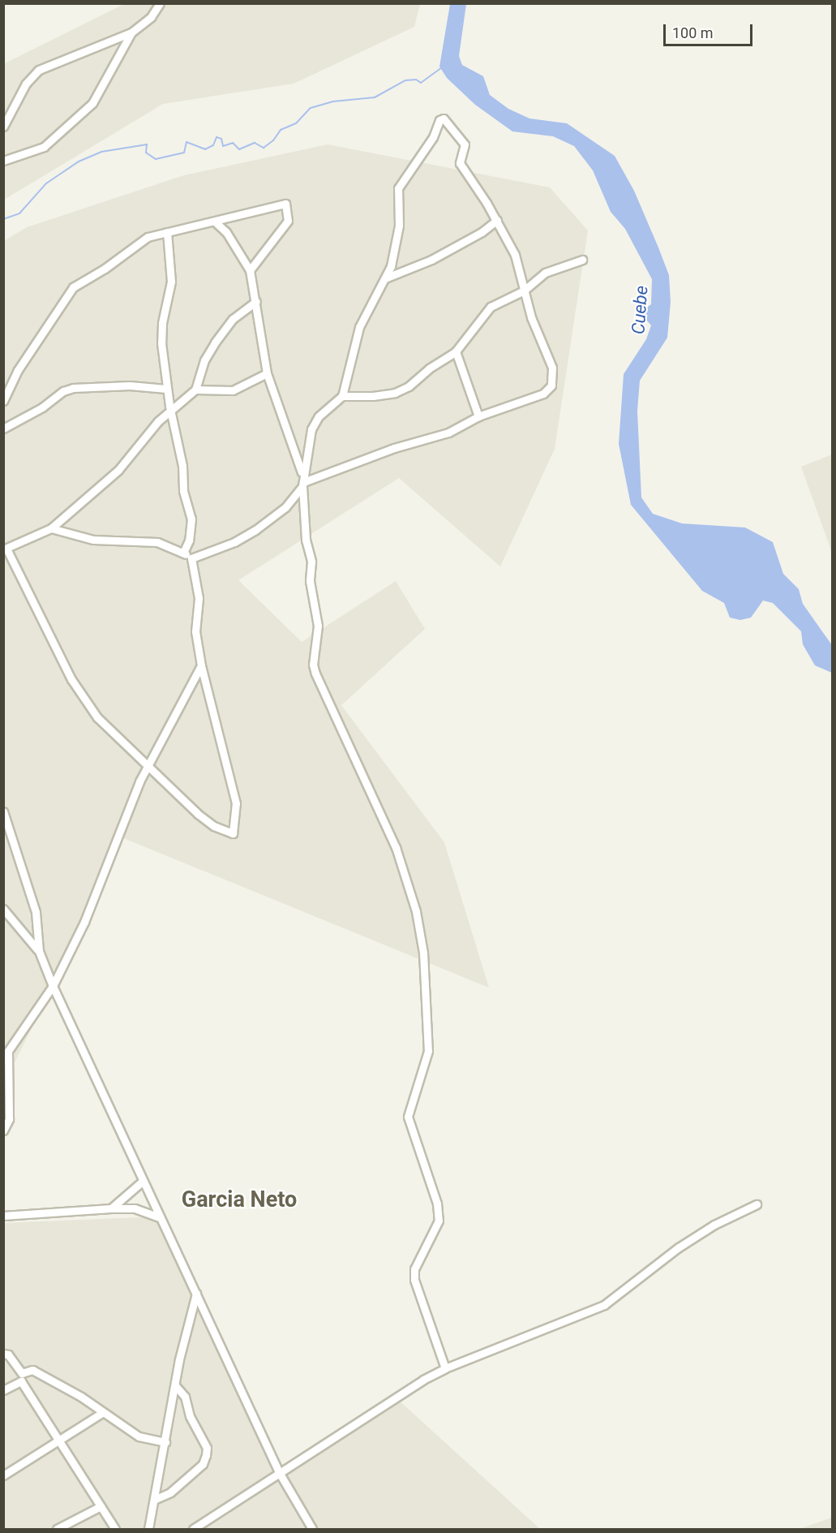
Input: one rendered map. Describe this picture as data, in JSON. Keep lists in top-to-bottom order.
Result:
{
  "districts": ["Garcia Neto"],
  "water": ["Cuebe"],
  "scale_bar": "100 m"
}
